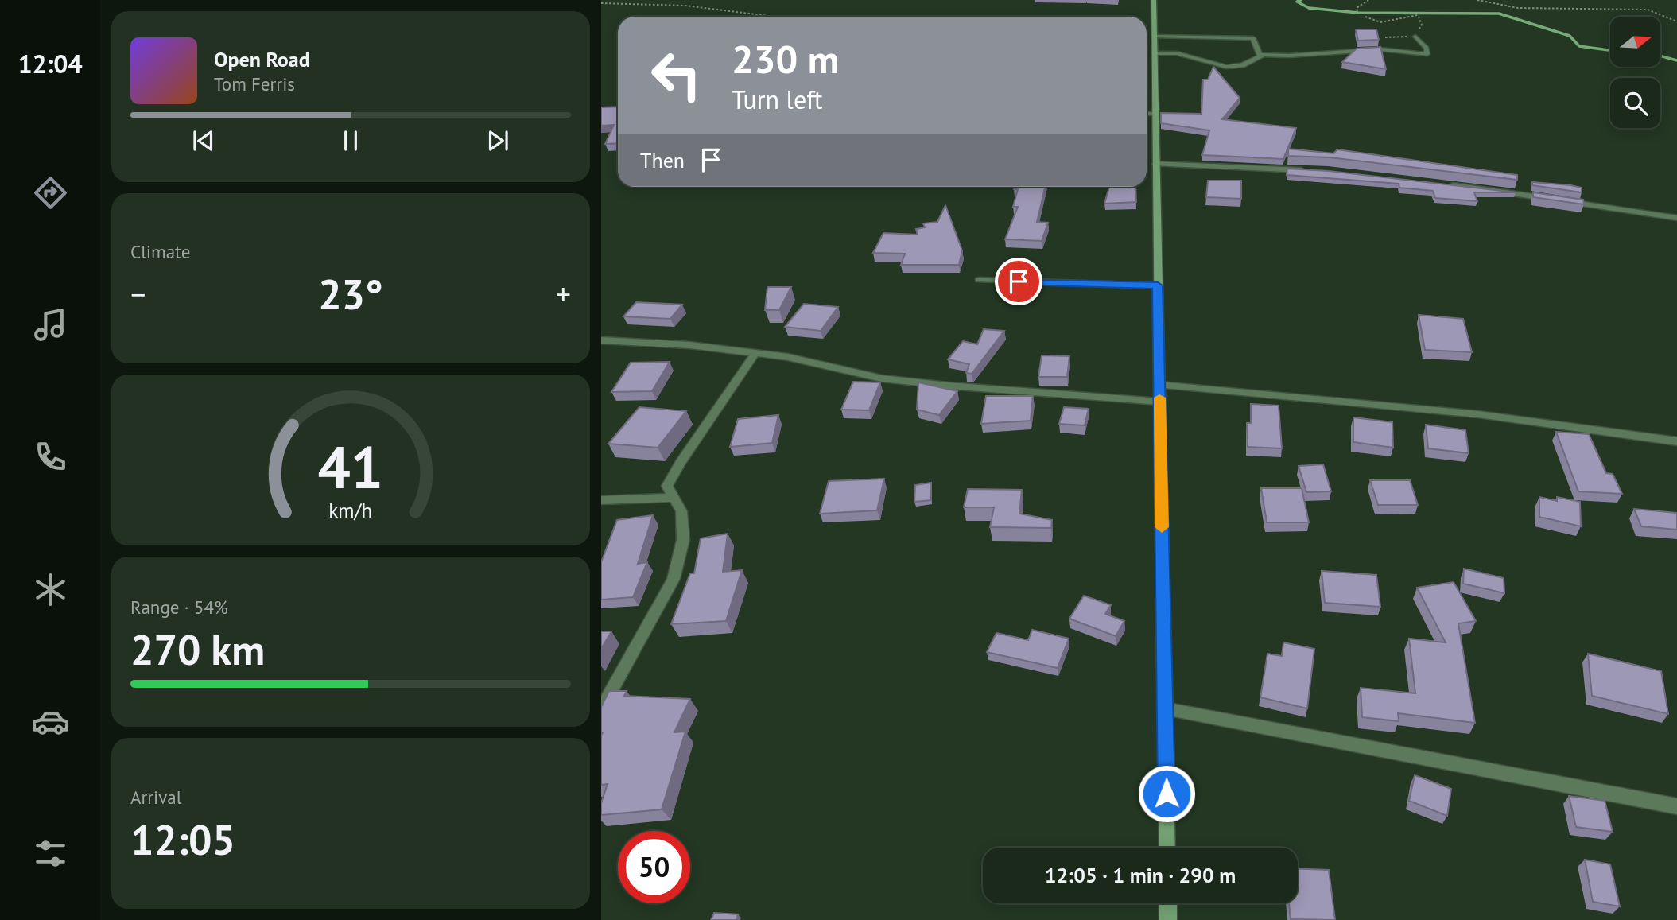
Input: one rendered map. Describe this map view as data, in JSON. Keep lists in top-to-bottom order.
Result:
{
  "north": "right",
  "page": {
    "tabs": "12:04",
    "turn": ["230 m", "Turn left"],
    "song": ["Open Road", "Tom Ferris"],
    "then": "Then",
    "tile": [
      "Climate",
      ["Range · 54%", "270 km"],
      ["Arrival", "12:05"]
    ],
    "heat": ["−", "23°", "+"],
    "limit": "50",
    "trip": "12:05 · 1 min · 290 m",
    "gauge": ["41", "km/h"]
  }
}
